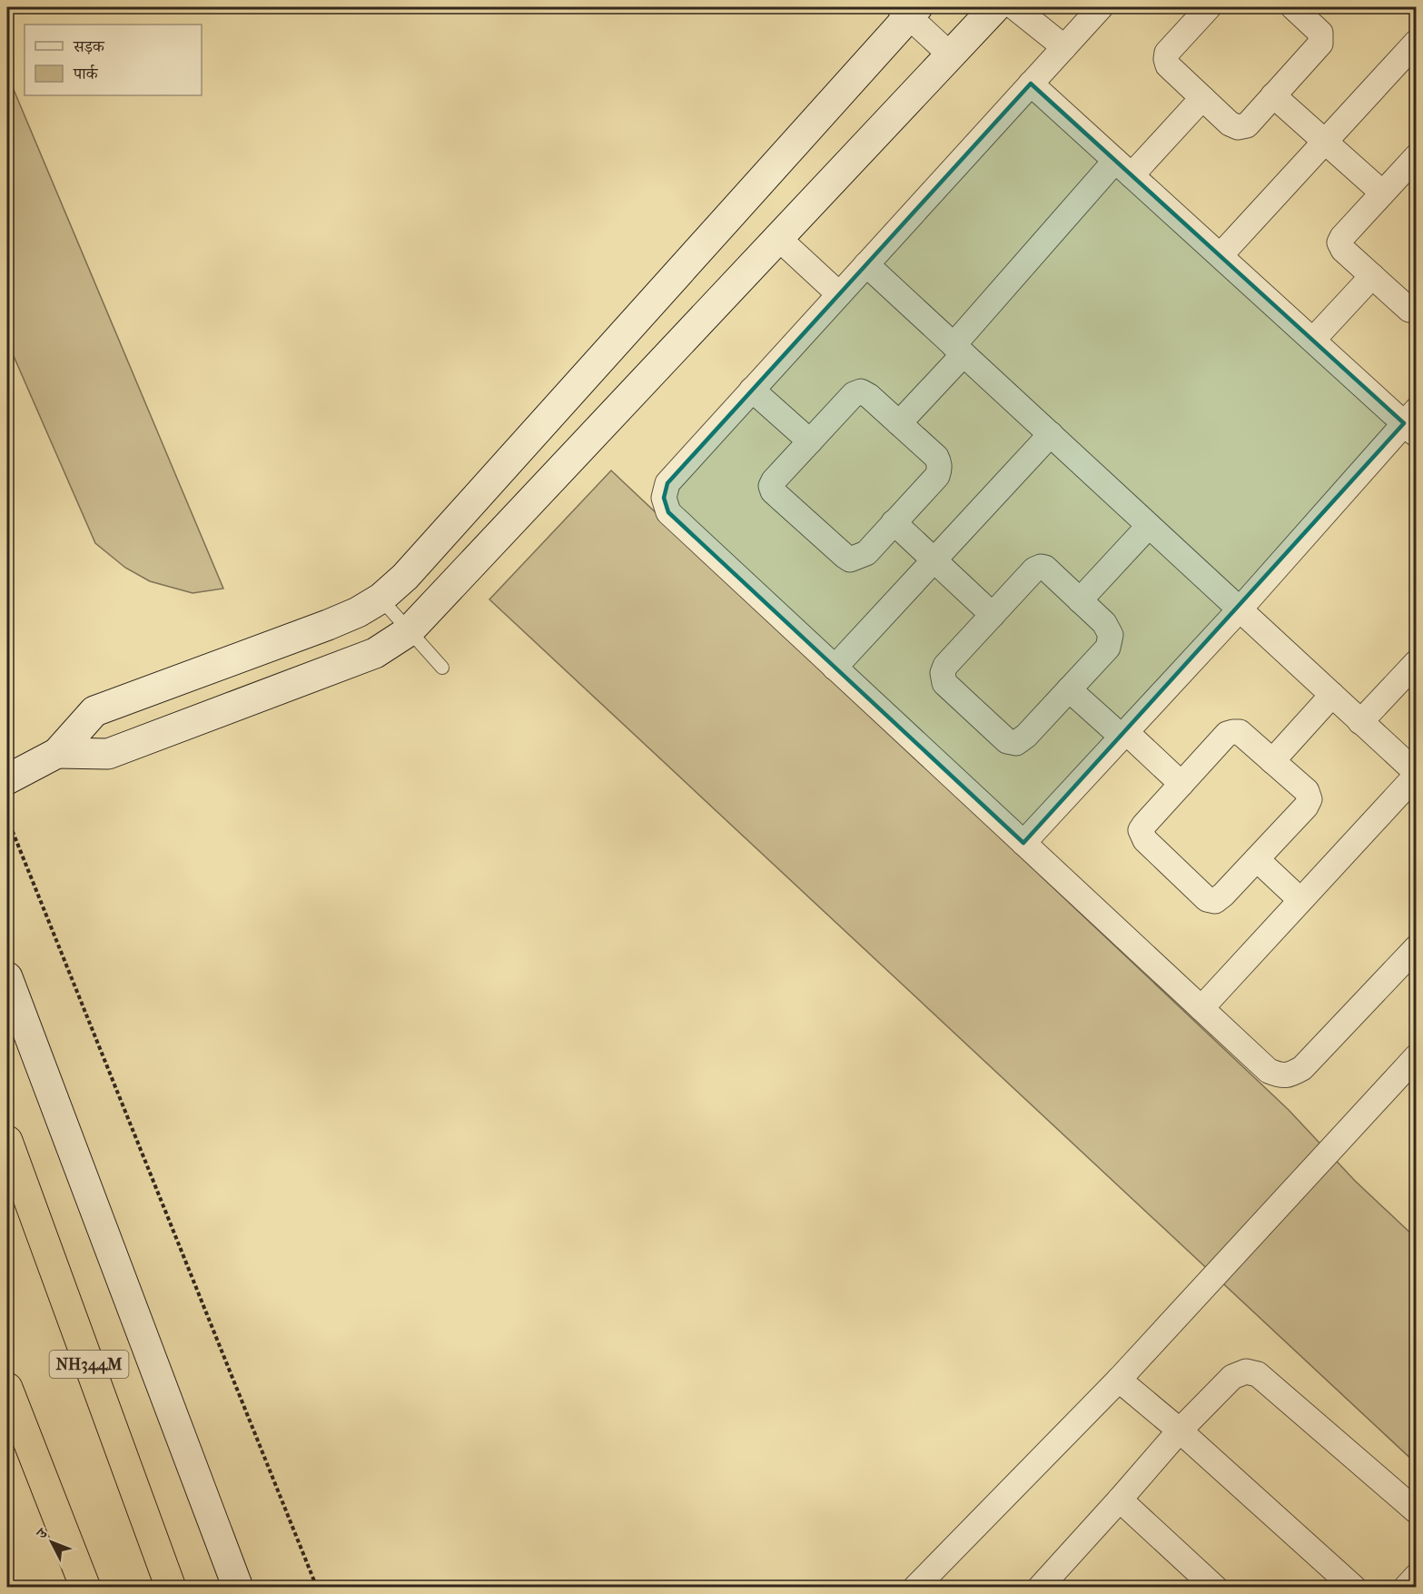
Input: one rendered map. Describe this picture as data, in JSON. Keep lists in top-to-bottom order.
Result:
{
  "streets": {
    "highway": ["NH344M"]
  },
  "legend": ["सड़क", "पार्क"],
  "north": "top left"
}
